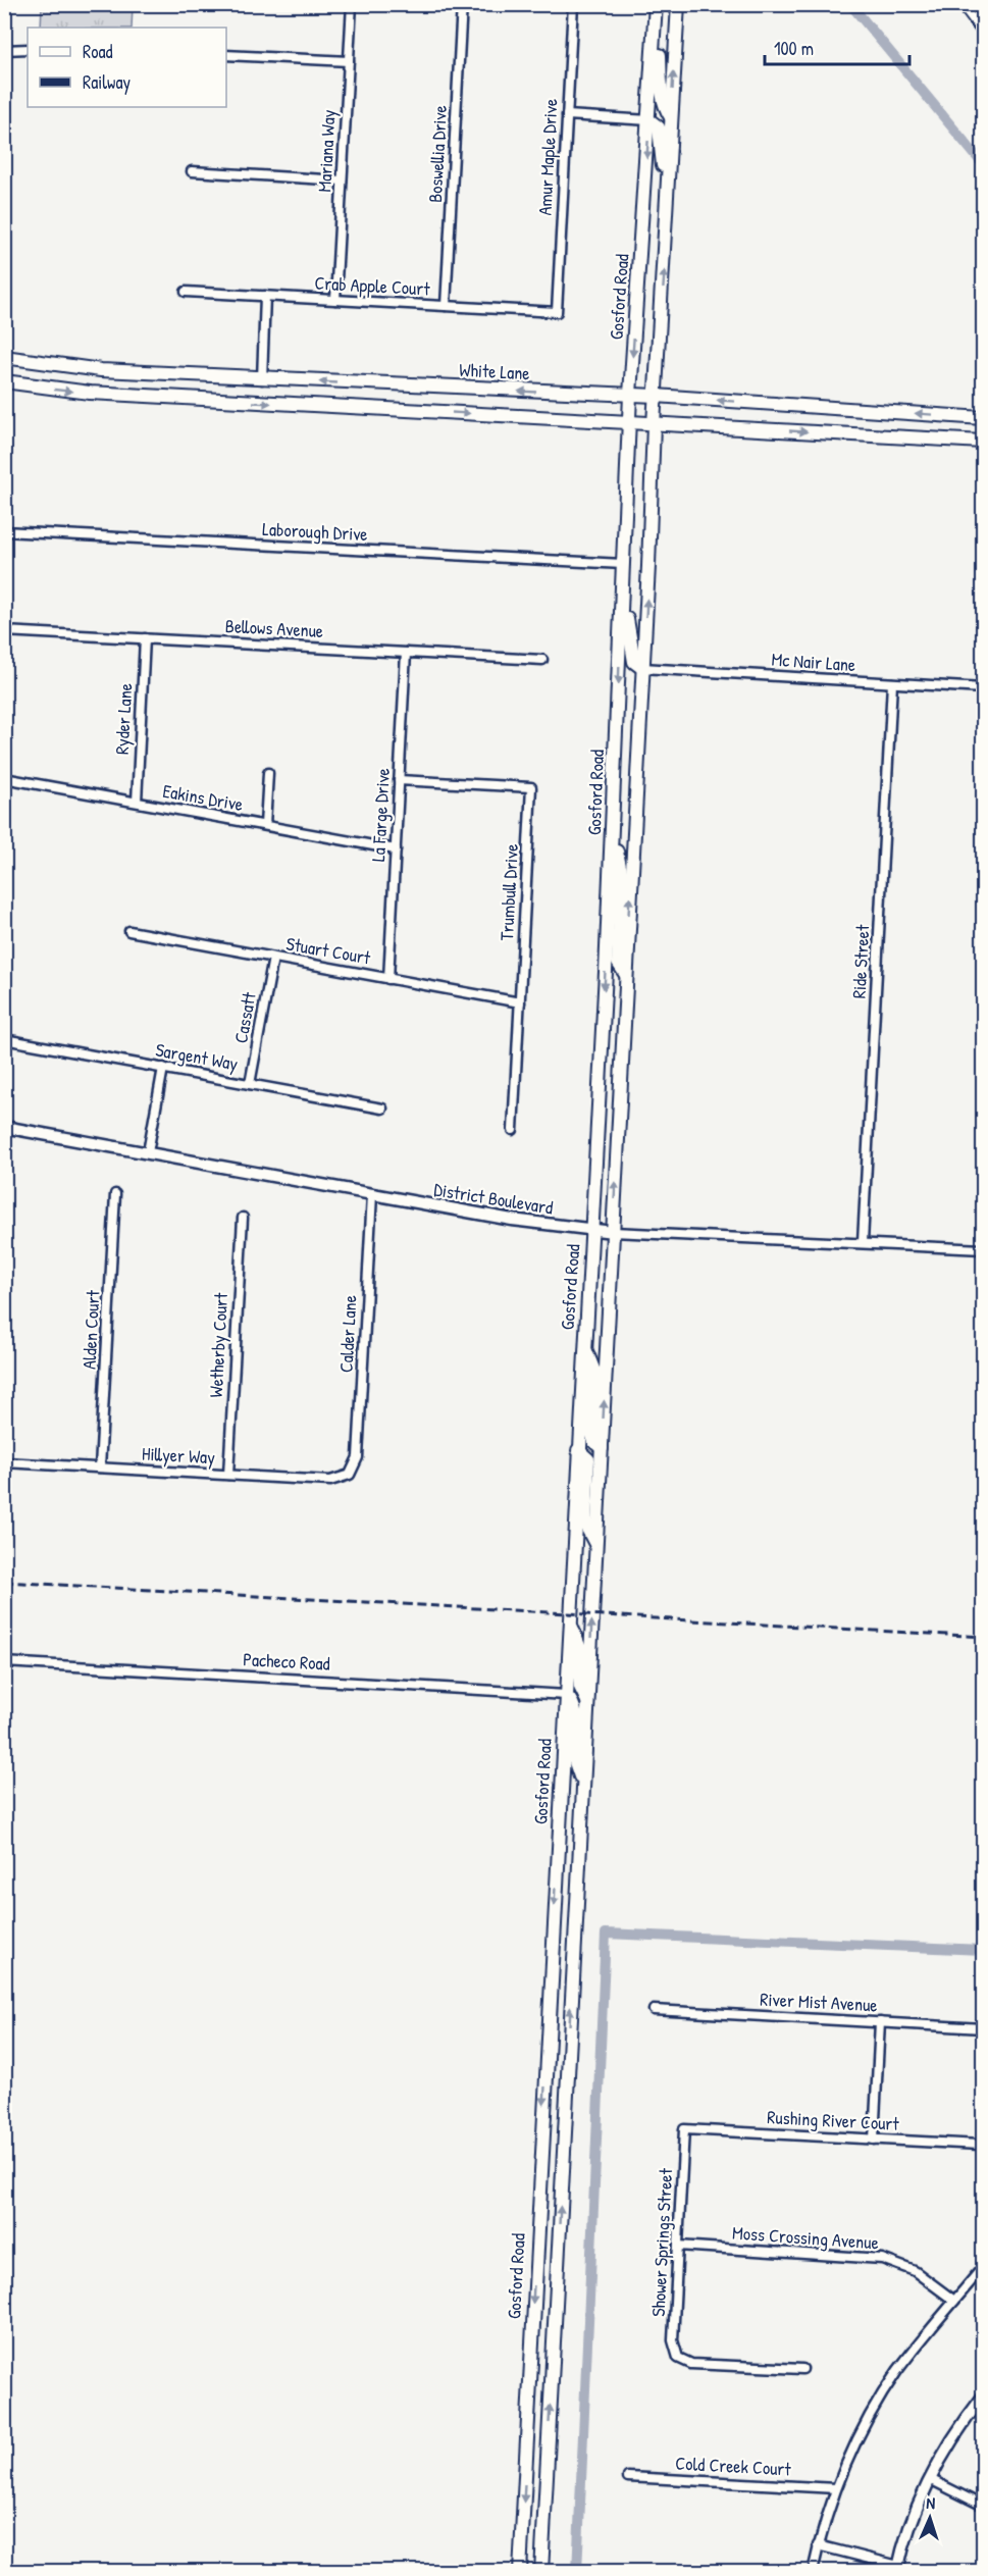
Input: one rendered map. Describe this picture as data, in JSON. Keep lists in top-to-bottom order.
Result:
{
  "streets": {
    "main road": ["Gosford Road", "White Lane"],
    "street": [
      "Mariana Way",
      "Boswellia Drive",
      "Amur Maple Drive",
      "Crab Apple Court",
      "Laborough Drive",
      "Bellows Avenue",
      "Mc Nair Lane",
      "Ryder Lane",
      "Eakins Drive",
      "La Farge Drive",
      "Trumbull Drive",
      "Stuart Court",
      "Ride Street",
      "Cassatt",
      "Sargent Way",
      "District Boulevard",
      "Alden Court",
      "Calder Lane",
      "Wetherby Court",
      "Hillyer Way",
      "Pacheco Road",
      "River Mist Avenue",
      "Rushing River Court",
      "Moss Crossing Avenue",
      "Shower Springs Street",
      "Cold Creek Court"
    ]
  },
  "crossings": [
    ["Mariana Way", "Crab Apple Court"],
    ["Boswellia Drive", "Crab Apple Court"],
    ["Amur Maple Drive", "Crab Apple Court"],
    ["Gosford Road", "White Lane"],
    ["Gosford Road", "Laborough Drive"],
    ["Gosford Road", "District Boulevard"],
    ["Gosford Road", "Pacheco Road"],
    ["Bellows Avenue", "Ryder Lane"],
    ["Bellows Avenue", "La Farge Drive"],
    ["Mc Nair Lane", "Ride Street"],
    ["Ryder Lane", "Eakins Drive"],
    ["Eakins Drive", "La Farge Drive"],
    ["La Farge Drive", "Trumbull Drive"],
    ["La Farge Drive", "Stuart Court"],
    ["Trumbull Drive", "Stuart Court"],
    ["Stuart Court", "Cassatt"],
    ["Ride Street", "District Boulevard"],
    ["Cassatt", "Sargent Way"],
    ["District Boulevard", "Calder Lane"],
    ["Alden Court", "Hillyer Way"],
    ["Calder Lane", "Hillyer Way"],
    ["Wetherby Court", "Hillyer Way"],
    ["Rushing River Court", "Shower Springs Street"],
    ["Moss Crossing Avenue", "Shower Springs Street"]
  ],
  "legend": ["Road", "Railway"],
  "scale_bar": "100 m",
  "north": "top"
}
